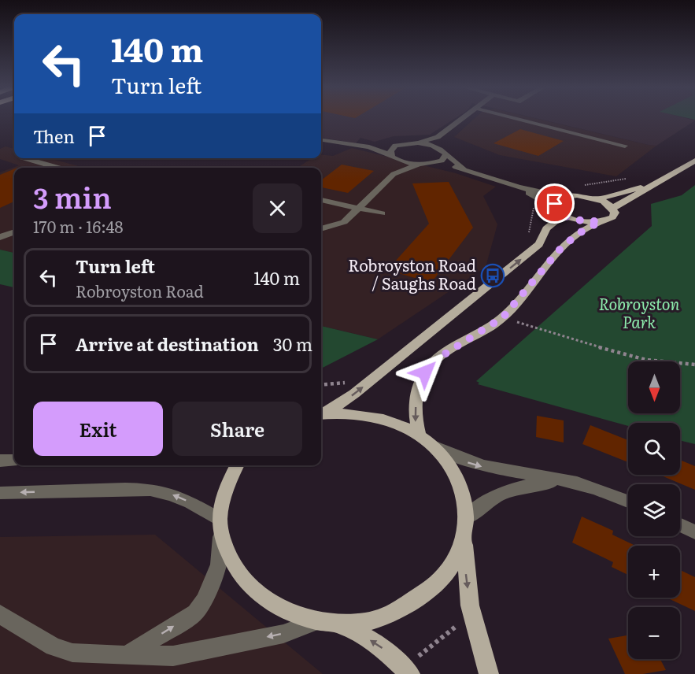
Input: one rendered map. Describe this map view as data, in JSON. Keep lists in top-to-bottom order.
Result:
{
  "parks": ["Robroyston Park"],
  "places": {
    "bus stop": ["Robroyston Road / Saughs Road"]
  },
  "north": "bottom",
  "page": {
    "turn": ["140 m", "Turn left"],
    "then": "Then",
    "heading": ["3 min", "170 m · 16:48"],
    "list": [
      {
        "name": "Turn left",
        "note": "Robroyston Road",
        "value": "140 m"
      },
      {
        "name": "Arrive at destination",
        "value": "30 m"
      }
    ],
    "map_buttons": ["+", "−"],
    "buttons": ["Exit", "Share"]
  }
}
